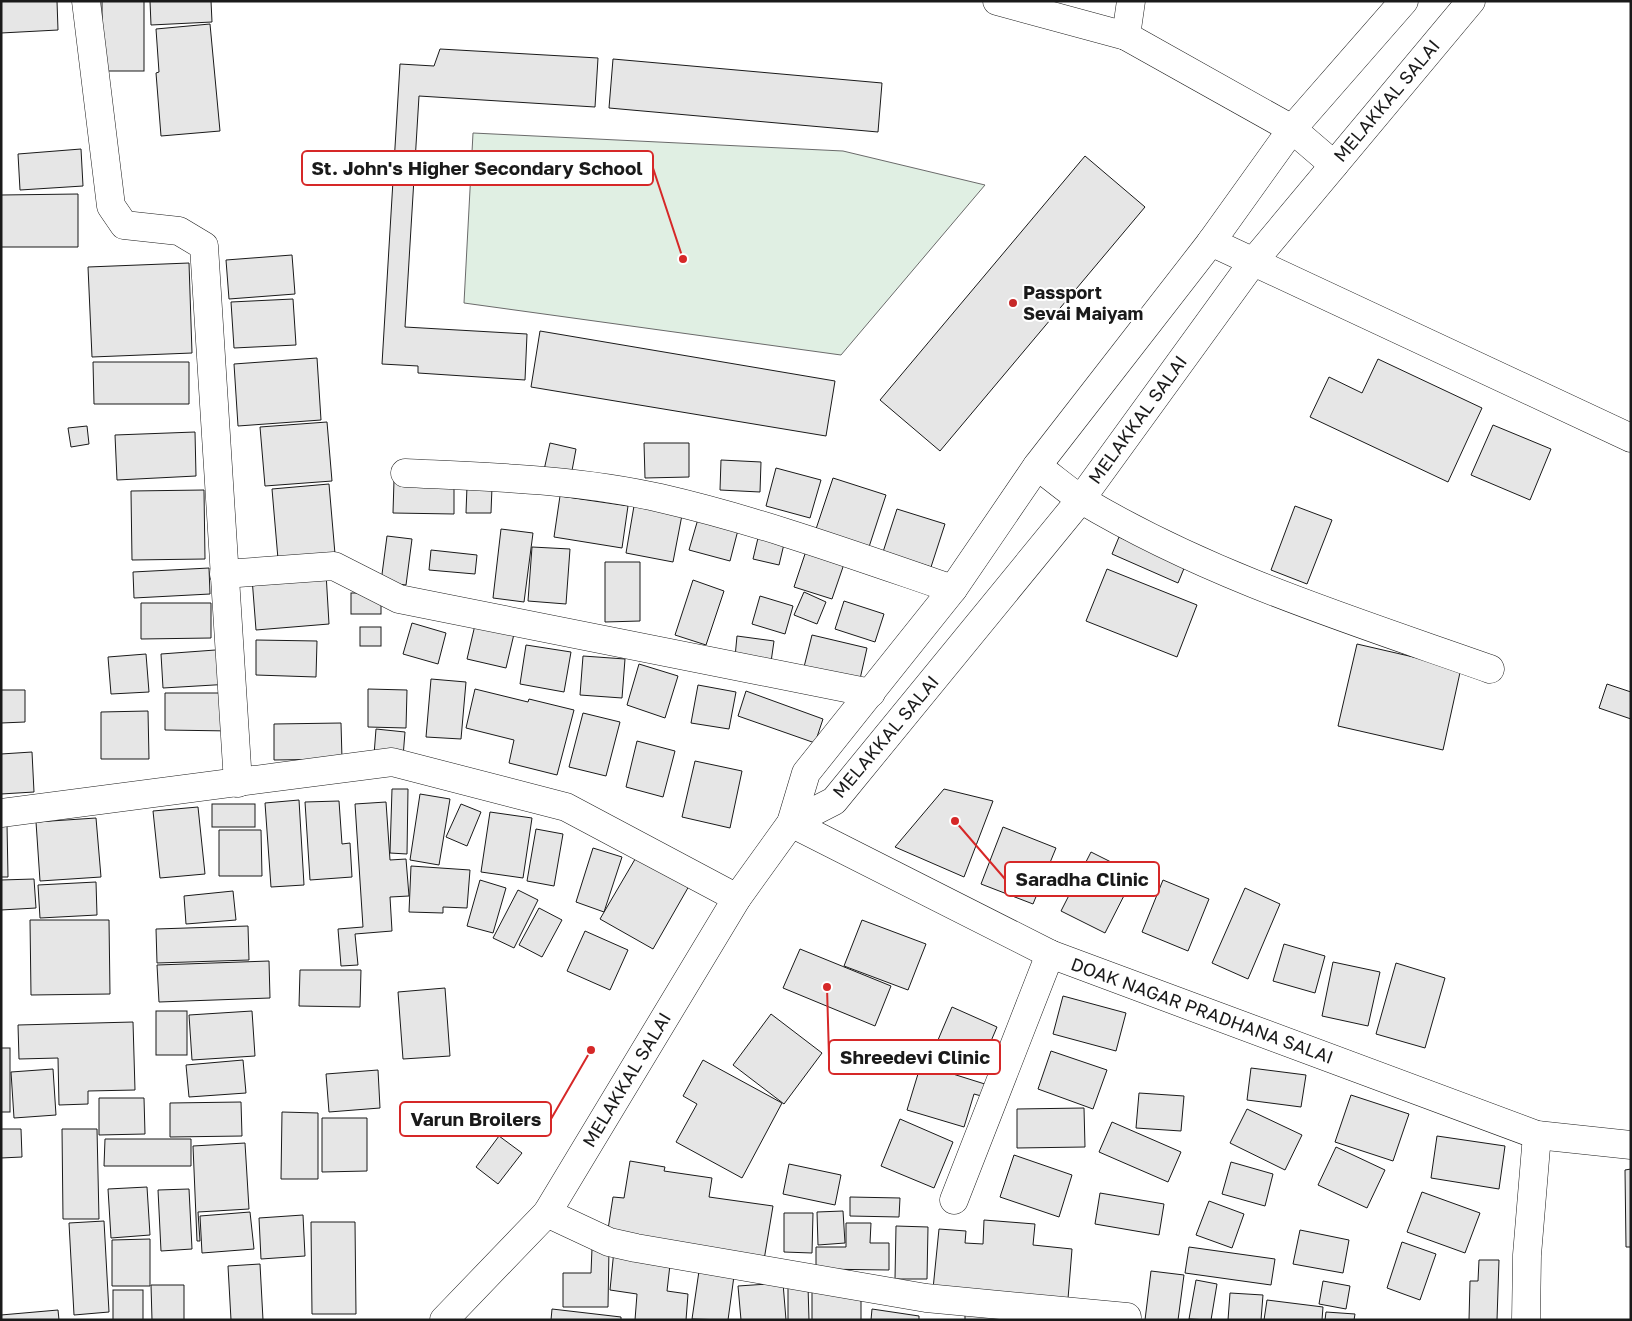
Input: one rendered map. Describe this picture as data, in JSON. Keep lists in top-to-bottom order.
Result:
{
  "streets": {
    "street": ["MELAKKAL SALAI", "DOAK NAGAR PRADHANA SALAI"]
  },
  "crossings": [
    ["MELAKKAL SALAI", "DOAK NAGAR PRADHANA SALAI"]
  ],
  "places": [
    "St. John's Higher Secondary School",
    "Passport Sevai Maiyam",
    "Saradha Clinic",
    "Shreedevi Clinic",
    "Varun Broilers"
  ]
}
